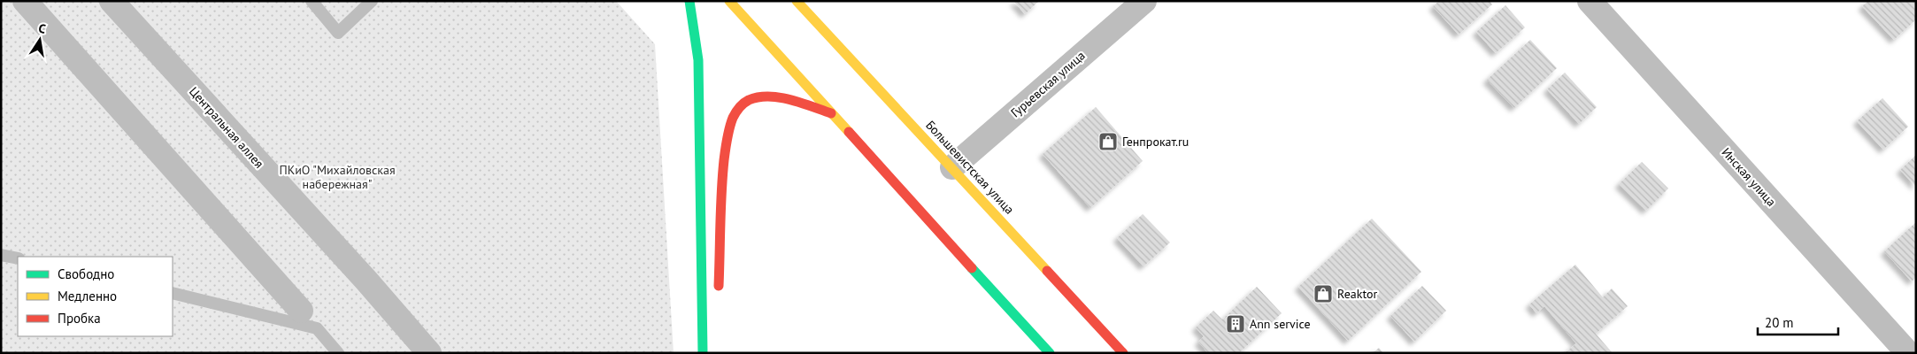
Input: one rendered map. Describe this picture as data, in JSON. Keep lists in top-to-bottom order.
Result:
{
  "streets": {
    "main road": ["Большевистская улица"],
    "street": ["Гурьевская улица", "Центральная аллея", "Инская улица"]
  },
  "crossings": [
    ["Гурьевская улица", "Большевистская улица"]
  ],
  "parks": ["ПКиО \"Михайловская набережная\""],
  "places": {
    "shop": ["Генпрокат.ru", "Reaktor"],
    "building": ["Ann service"]
  },
  "legend": ["Свободно", "Медленно", "Пробка"],
  "scale_bar": "20 m",
  "north": "top"
}
